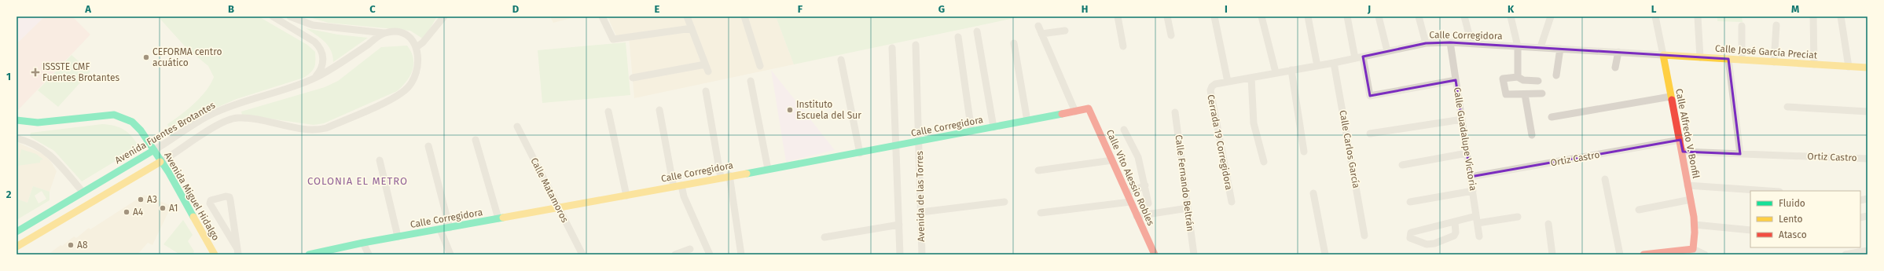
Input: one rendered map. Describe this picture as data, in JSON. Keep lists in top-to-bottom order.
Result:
{
  "streets": {
    "street": [
      "Calle Corregidora",
      "Calle José García Preciat",
      "Avenida Fuentes Brotantes",
      "Calle Alfredo V. Bonfil",
      "Calle Guadalupe Victoria",
      "Cerrada 19 Corregidora",
      "Calle Carlos García",
      "Ortiz Castro",
      "Calle Vito Alessio Robles",
      "Calle Fernando Beltrán",
      "Calle Matamoros",
      "Avenida Miguel Hidalgo",
      "Avenida de las Torres"
    ]
  },
  "crossings": [
    ["Calle Corregidora", "Calle José García Preciat"],
    ["Calle Corregidora", "Calle Alfredo V. Bonfil"],
    ["Calle Corregidora", "Calle Guadalupe Victoria"],
    ["Calle Corregidora", "Cerrada 19 Corregidora"],
    ["Calle Corregidora", "Calle Carlos García"],
    ["Calle Corregidora", "Calle Vito Alessio Robles"],
    ["Calle Corregidora", "Calle Matamoros"],
    ["Calle Corregidora", "Avenida de las Torres"],
    ["Calle José García Preciat", "Calle Alfredo V. Bonfil"],
    ["Avenida Fuentes Brotantes", "Avenida Miguel Hidalgo"],
    ["Calle Alfredo V. Bonfil", "Ortiz Castro"],
    ["Calle Guadalupe Victoria", "Ortiz Castro"]
  ],
  "districts": ["COLONIA EL METRO"],
  "places": {
    "other": [
      "CEFORMA centro acuático",
      "Instituto Escuela del Sur",
      "A3",
      "A1",
      "A4",
      "A8"
    ],
    "health": ["ISSSTE CMF Fuentes Brotantes"]
  },
  "legend": ["Fluido", "Lento", "Atasco"],
  "grid": {
    "columns": [
      "A",
      "B",
      "C",
      "D",
      "E",
      "F",
      "G",
      "H",
      "I",
      "J",
      "K",
      "L",
      "M"
    ],
    "rows": ["1", "2"]
  }
}
